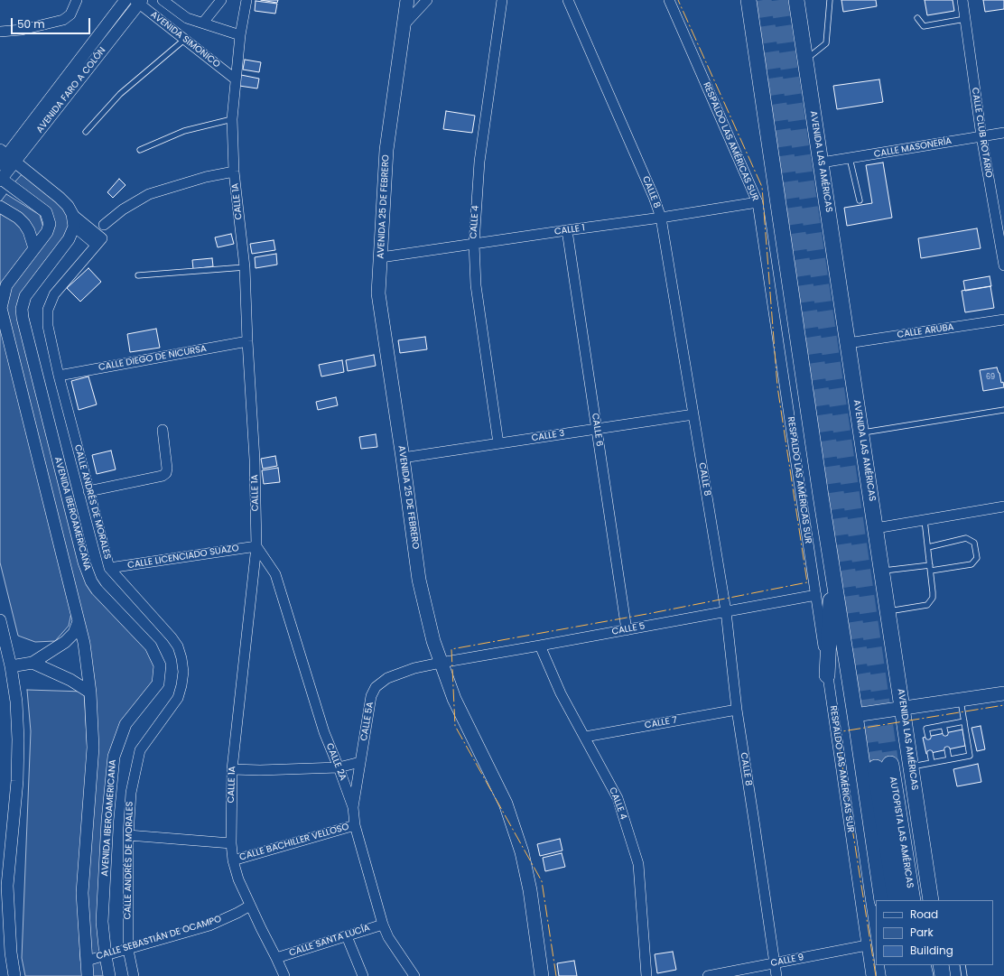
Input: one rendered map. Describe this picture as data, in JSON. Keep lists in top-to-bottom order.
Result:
{
  "streets": {
    "highway": ["AUTOPISTA LAS AMÉRICAS"],
    "main road": ["AVENIDA LAS AMÉRICAS", "AVENIDA 25 DE FEBRERO"],
    "street": [
      "AVENIDA SIMONICO",
      "AVENIDA FARO A COLÓN",
      "CALLE CLUB ROTARIO",
      "RESPALDO LAS AMÉRICAS SUR",
      "CALLE MASONERÍA",
      "CALLE 8",
      "CALLE 1A",
      "CALLE 4",
      "CALLE 1",
      "CALLE ARUBA",
      "CALLE DIEGO DE NICURSA",
      "CALLE 6",
      "CALLE 3",
      "CALLE ANDRÉS DE MORALES",
      "AVENIDA IBEROAMERICANA",
      "CALLE LICENCIADO SUAZO",
      "CALLE 5",
      "CALLE 5A",
      "CALLE 7",
      "CALLE 2A",
      "CALLE BACHILLER VELLOSO",
      "CALLE SEBASTIÁN DE OCAMPO",
      "CALLE SANTA LUCÍA",
      "CALLE 9"
    ]
  },
  "crossings": [
    ["AVENIDA SIMONICO", "AVENIDA FARO A COLÓN"],
    ["AVENIDA SIMONICO", "CALLE 1A"],
    ["AVENIDA FARO A COLÓN", "AVENIDA IBEROAMERICANA"],
    ["CALLE CLUB ROTARIO", "CALLE MASONERÍA"],
    ["RESPALDO LAS AMÉRICAS SUR", "CALLE 1"],
    ["RESPALDO LAS AMÉRICAS SUR", "CALLE 5"],
    ["RESPALDO LAS AMÉRICAS SUR", "CALLE 9"],
    ["CALLE MASONERÍA", "AVENIDA LAS AMÉRICAS"],
    ["AVENIDA LAS AMÉRICAS", "CALLE ARUBA"],
    ["CALLE 8", "CALLE 1"],
    ["CALLE 8", "CALLE 3"],
    ["CALLE 8", "CALLE 5"],
    ["CALLE 8", "CALLE 7"],
    ["CALLE 8", "CALLE 9"],
    ["CALLE 1A", "CALLE DIEGO DE NICURSA"],
    ["CALLE 1A", "CALLE LICENCIADO SUAZO"],
    ["CALLE 1A", "CALLE 2A"],
    ["CALLE 1A", "CALLE BACHILLER VELLOSO"],
    ["CALLE 1A", "CALLE SEBASTIÁN DE OCAMPO"],
    ["CALLE 1A", "CALLE SANTA LUCÍA"],
    ["AVENIDA 25 DE FEBRERO", "CALLE 1"],
    ["AVENIDA 25 DE FEBRERO", "CALLE 3"],
    ["AVENIDA 25 DE FEBRERO", "CALLE 5"],
    ["AVENIDA 25 DE FEBRERO", "CALLE 5A"],
    ["CALLE 4", "CALLE 1"],
    ["CALLE 4", "CALLE 3"],
    ["CALLE 4", "CALLE 5"],
    ["CALLE 4", "CALLE 7"],
    ["CALLE 1", "CALLE 6"],
    ["CALLE DIEGO DE NICURSA", "CALLE ANDRÉS DE MORALES"],
    ["CALLE 6", "CALLE 3"],
    ["CALLE 6", "CALLE 5"],
    ["CALLE ANDRÉS DE MORALES", "CALLE LICENCIADO SUAZO"],
    ["CALLE ANDRÉS DE MORALES", "CALLE BACHILLER VELLOSO"],
    ["CALLE ANDRÉS DE MORALES", "CALLE SEBASTIÁN DE OCAMPO"],
    ["AVENIDA IBEROAMERICANA", "CALLE SEBASTIÁN DE OCAMPO"],
    ["CALLE LICENCIADO SUAZO", "CALLE 2A"],
    ["CALLE 5", "CALLE 5A"],
    ["CALLE 5A", "CALLE 2A"],
    ["CALLE 2A", "CALLE BACHILLER VELLOSO"],
    ["CALLE 2A", "CALLE SANTA LUCÍA"]
  ],
  "house_numbers": ["69"],
  "legend": ["Road", "Park", "Building"],
  "scale_bar": "50 m"
}
